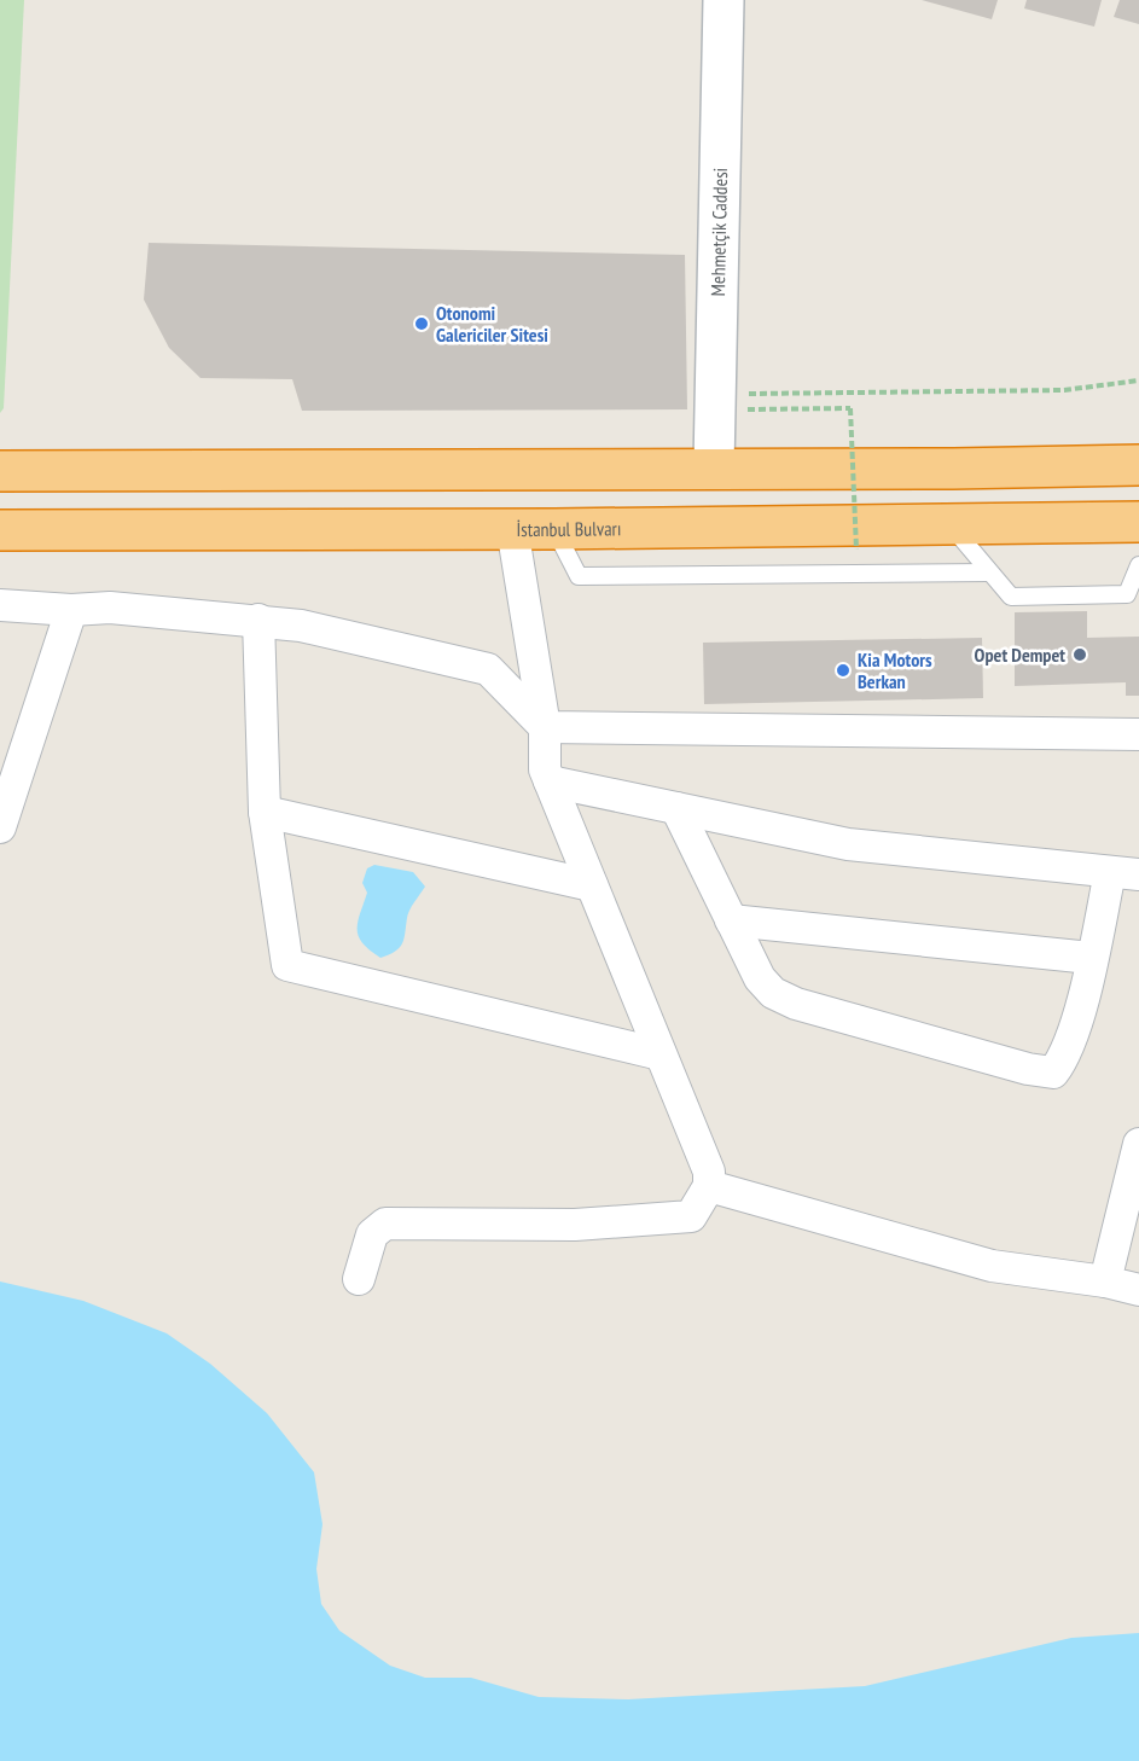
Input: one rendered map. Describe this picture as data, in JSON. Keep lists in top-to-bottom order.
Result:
{
  "streets": {
    "highway": ["İstanbul Bulvarı"],
    "main road": ["Mehmetçik Caddesi"]
  },
  "places": ["Otonomi Galericiler Sitesi", "Opet Dempet", "Kia Motors Berkan"]
}
